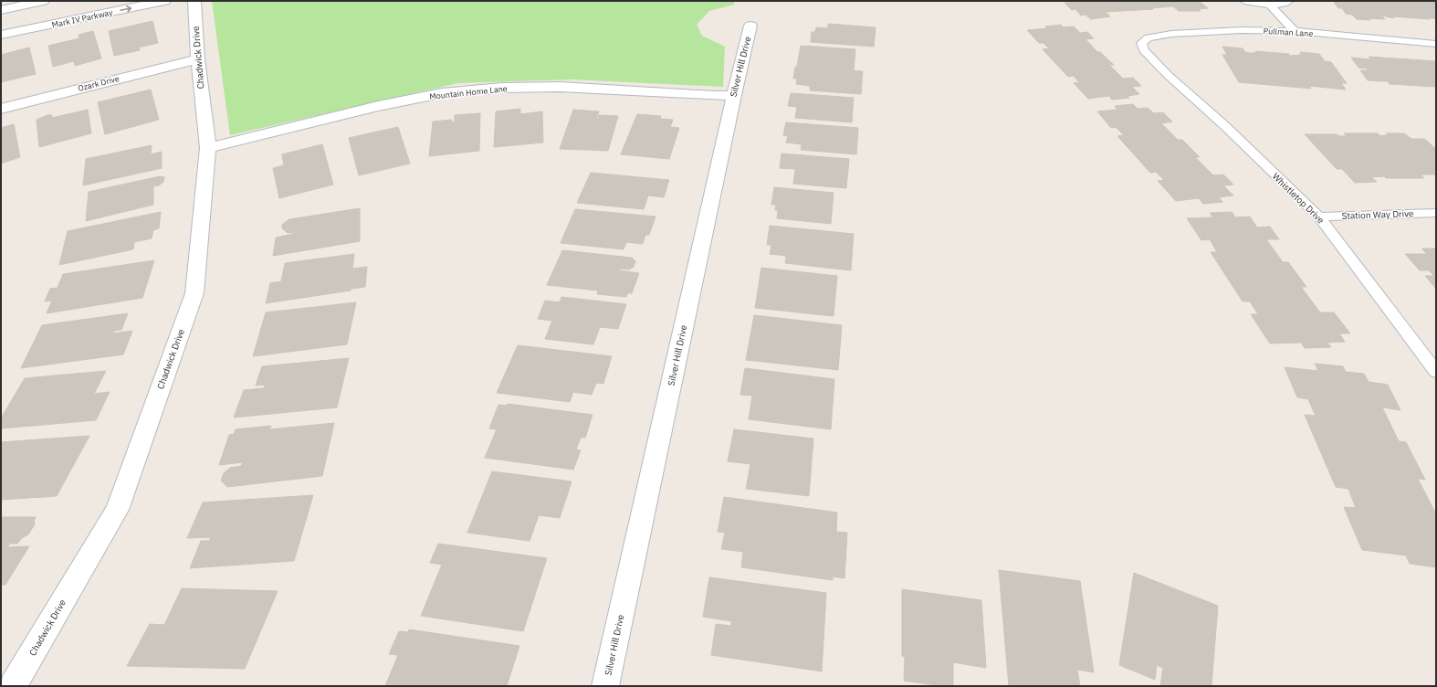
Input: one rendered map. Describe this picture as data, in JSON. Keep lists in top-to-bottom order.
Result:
{
  "streets": {
    "street": [
      "Mark IV Parkway",
      "Chadwick Drive",
      "Silver Hill Drive",
      "Ozark Drive",
      "Mountain Home Lane"
    ],
    "lane": ["Pullman Lane", "Whistletop Drive", "Station Way Drive"]
  },
  "crossings": [
    ["Pullman Lane", "Whistletop Drive"],
    ["Chadwick Drive", "Ozark Drive"],
    ["Chadwick Drive", "Mountain Home Lane"],
    ["Silver Hill Drive", "Mountain Home Lane"],
    ["Whistletop Drive", "Station Way Drive"]
  ],
  "one_way": ["Mark IV Parkway"]
}
